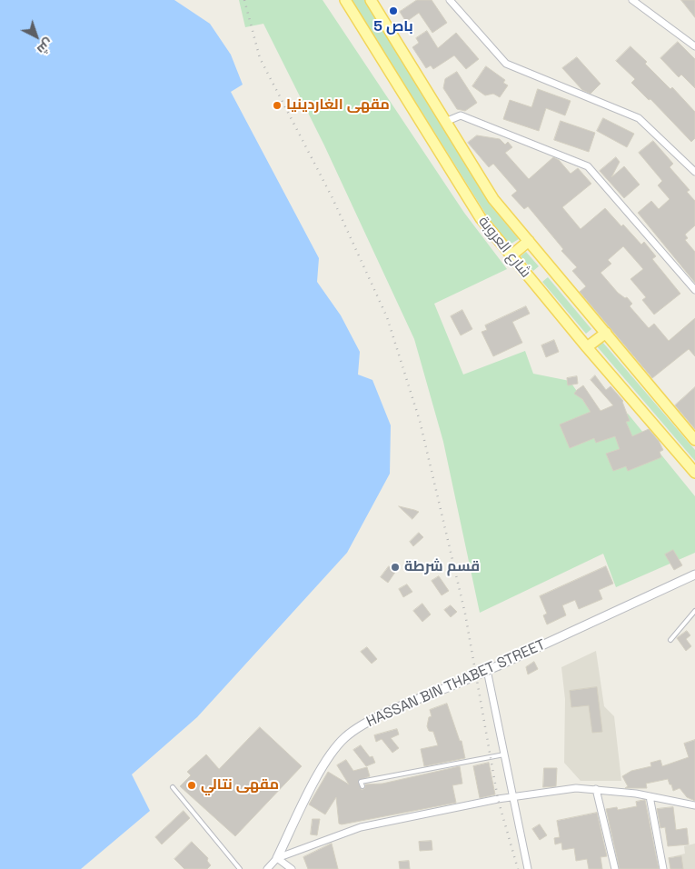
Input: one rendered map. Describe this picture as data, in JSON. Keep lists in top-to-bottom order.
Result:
{
  "streets": {
    "main road": ["شارع العروبة"],
    "street": ["HASSAN BIN THABET STREET"]
  },
  "places": [
    "باص 5",
    "مقهى الغاردينيا",
    "قسم شرطة",
    "مقهى نتالي"
  ],
  "north": "bottom right"
}
